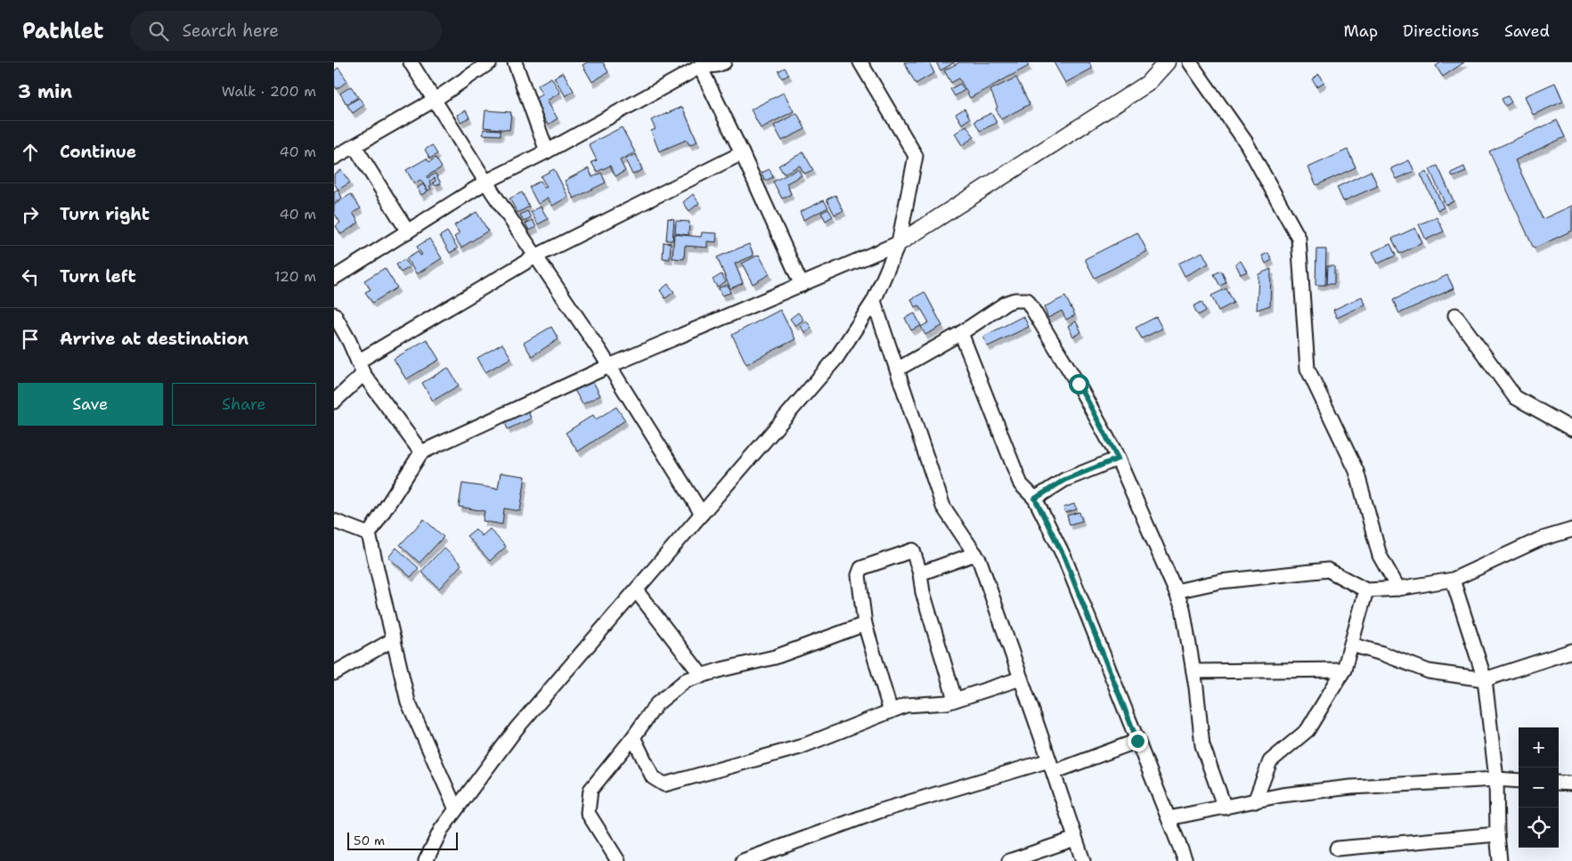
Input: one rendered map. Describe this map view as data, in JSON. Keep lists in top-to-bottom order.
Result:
{
  "scale_bar": "50 m",
  "page": {
    "header": "Pathlet",
    "search": "Search here",
    "nav": ["Map", "Directions", "Saved"],
    "heading": ["3 min", "Walk · 200 m"],
    "list": [
      ["Continue", "40 m"],
      ["Turn right", "40 m"],
      ["Turn left", "120 m"],
      "Arrive at destination"
    ],
    "buttons": ["Save", "Share"],
    "map_buttons": ["+", "−"],
    "scale": "50 m"
  }
}
